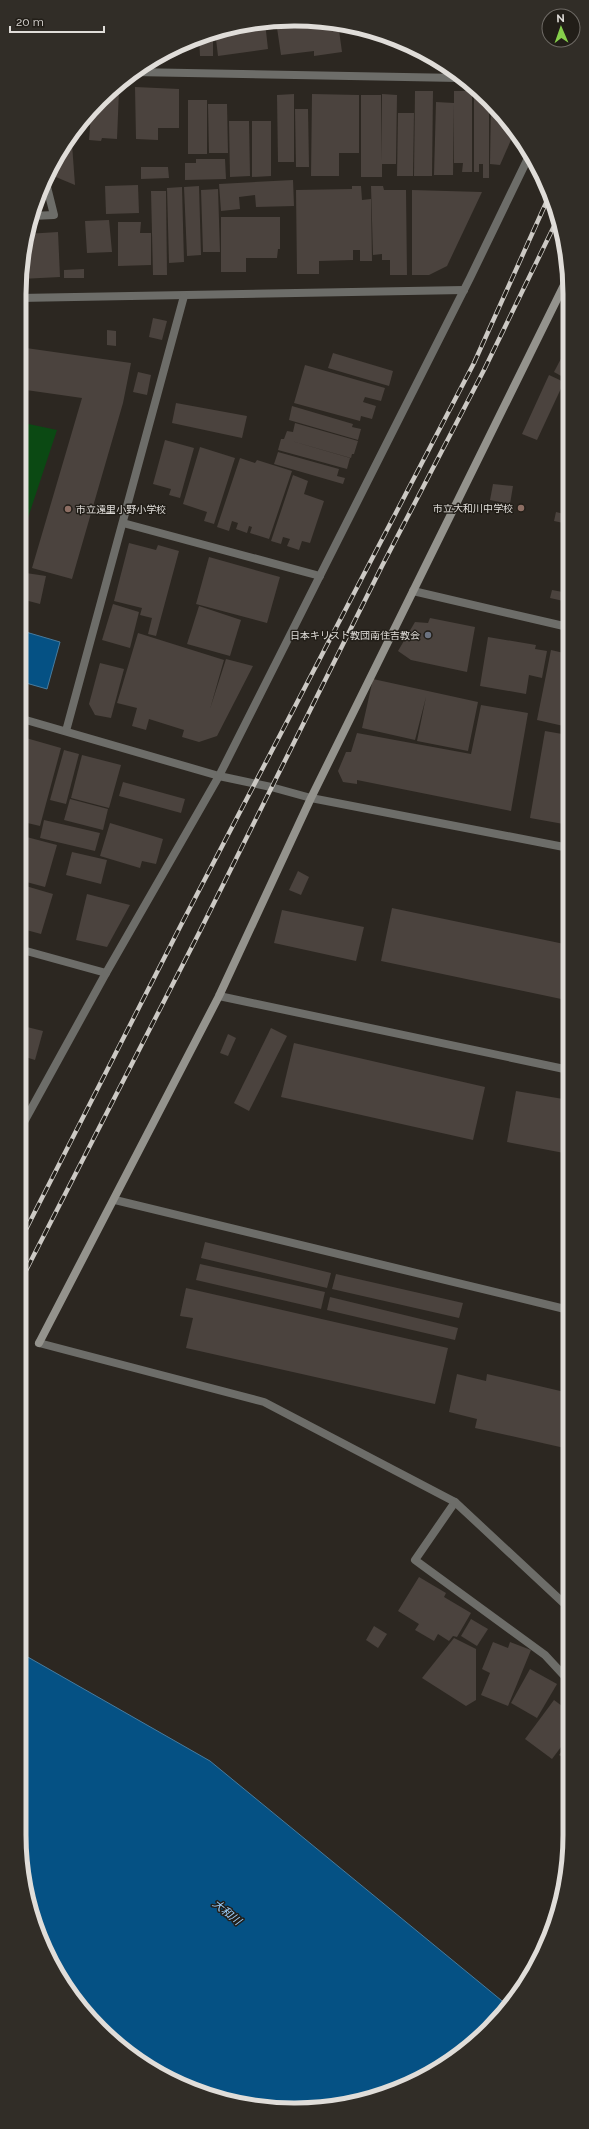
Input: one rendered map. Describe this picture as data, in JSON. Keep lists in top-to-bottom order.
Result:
{
  "water": ["大和川"],
  "places": ["市立大和川中学校", "市立遠里小野小学校", "日本キリスト教団南住吉教会"],
  "scale_bar": "20 m",
  "north": "top"
}
